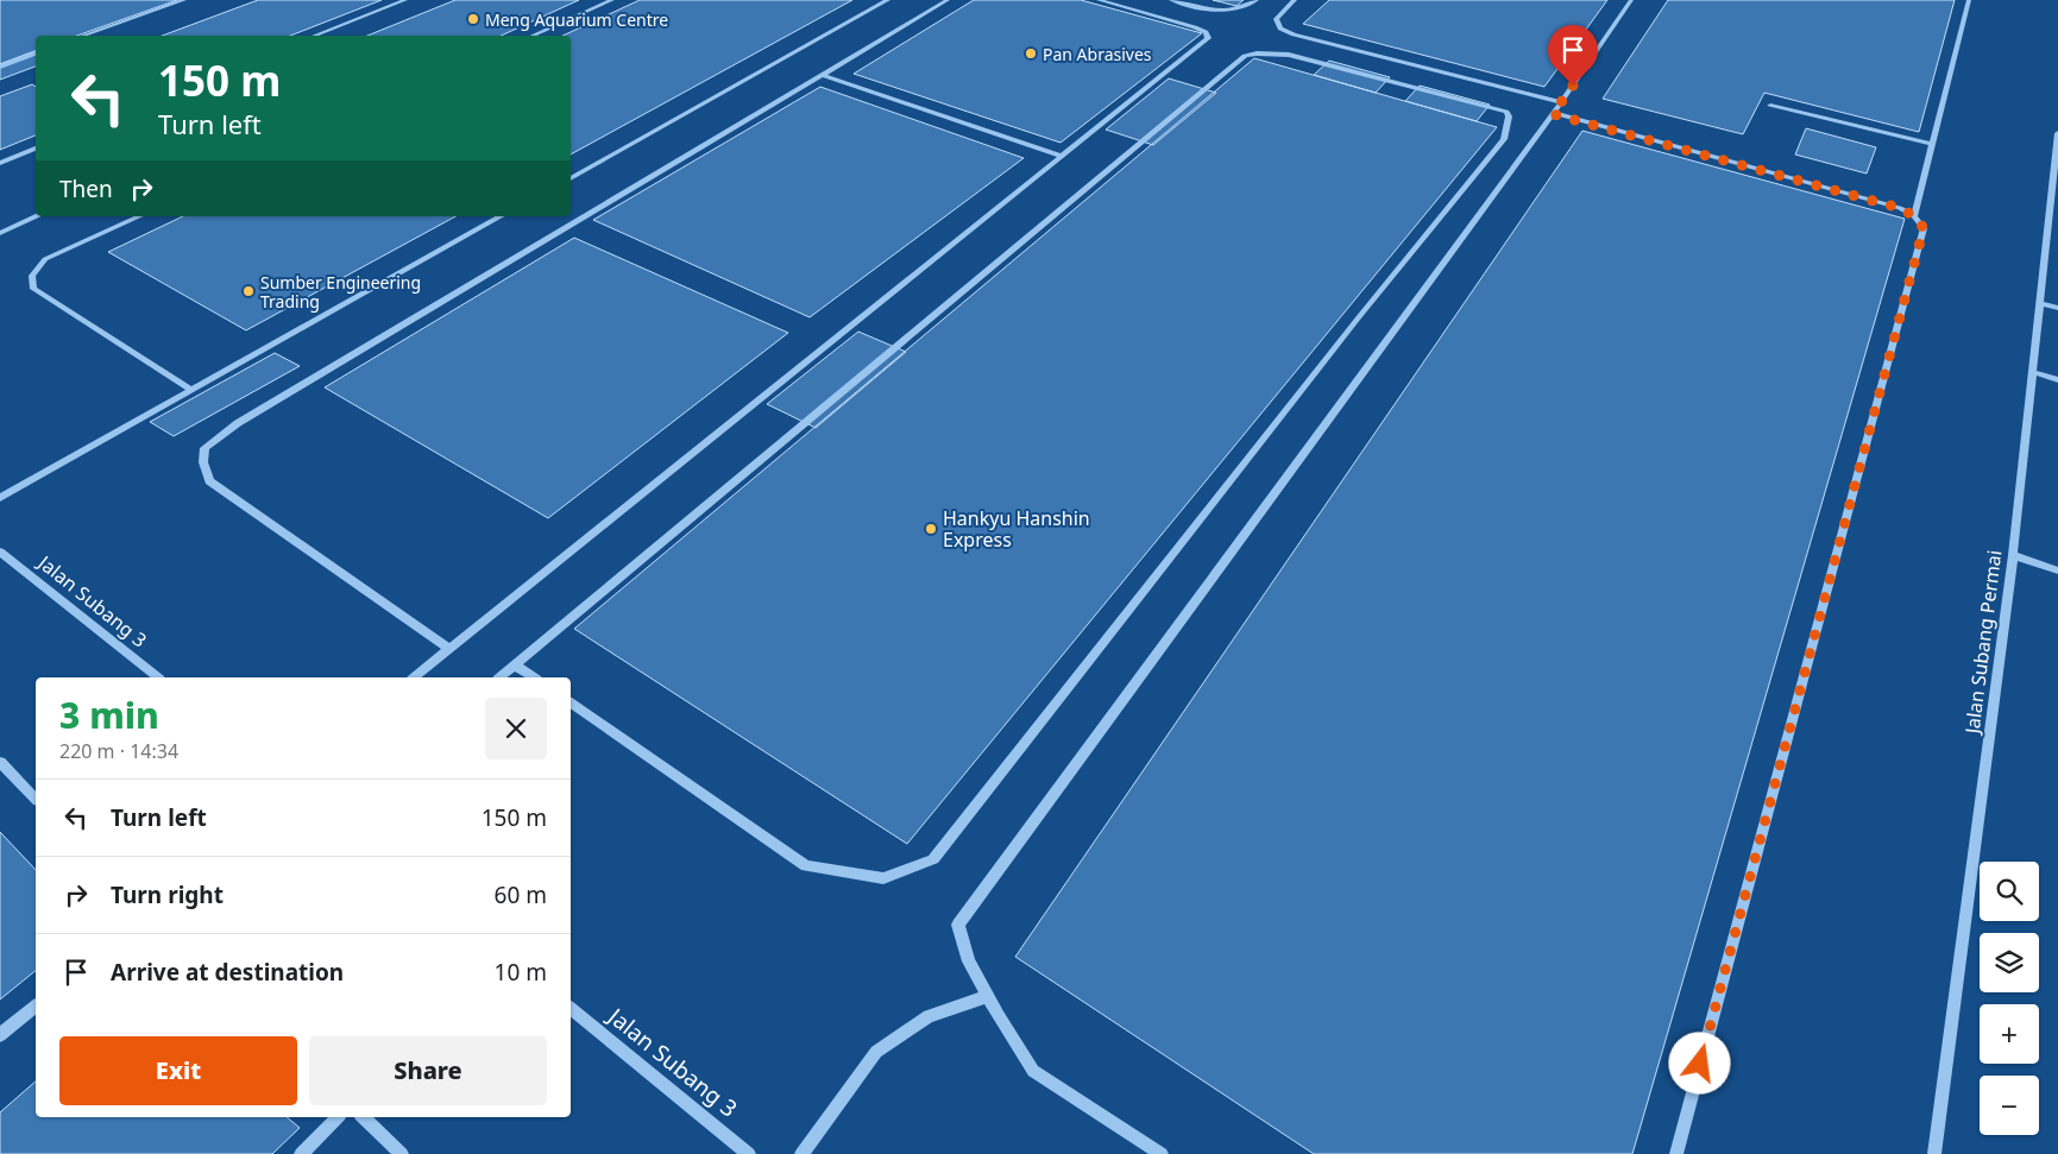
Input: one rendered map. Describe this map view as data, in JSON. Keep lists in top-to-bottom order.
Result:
{
  "streets": {
    "street": ["Jalan Subang 3", "Jalan Subang Permai"]
  },
  "places": [
    "Meng Aquarium Centre",
    "Pan Abrasives",
    "Sumber Engineering Trading",
    "Hankyu Hanshin Express"
  ],
  "page": {
    "turn": ["150 m", "Turn left"],
    "then": "Then",
    "heading": ["3 min", "220 m · 14:34"],
    "list": [
      {
        "name": "Turn left",
        "value": "150 m"
      },
      {
        "name": "Turn right",
        "value": "60 m"
      },
      {
        "name": "Arrive at destination",
        "value": "10 m"
      }
    ],
    "map_buttons": ["+", "−"],
    "buttons": ["Exit", "Share"]
  }
}
